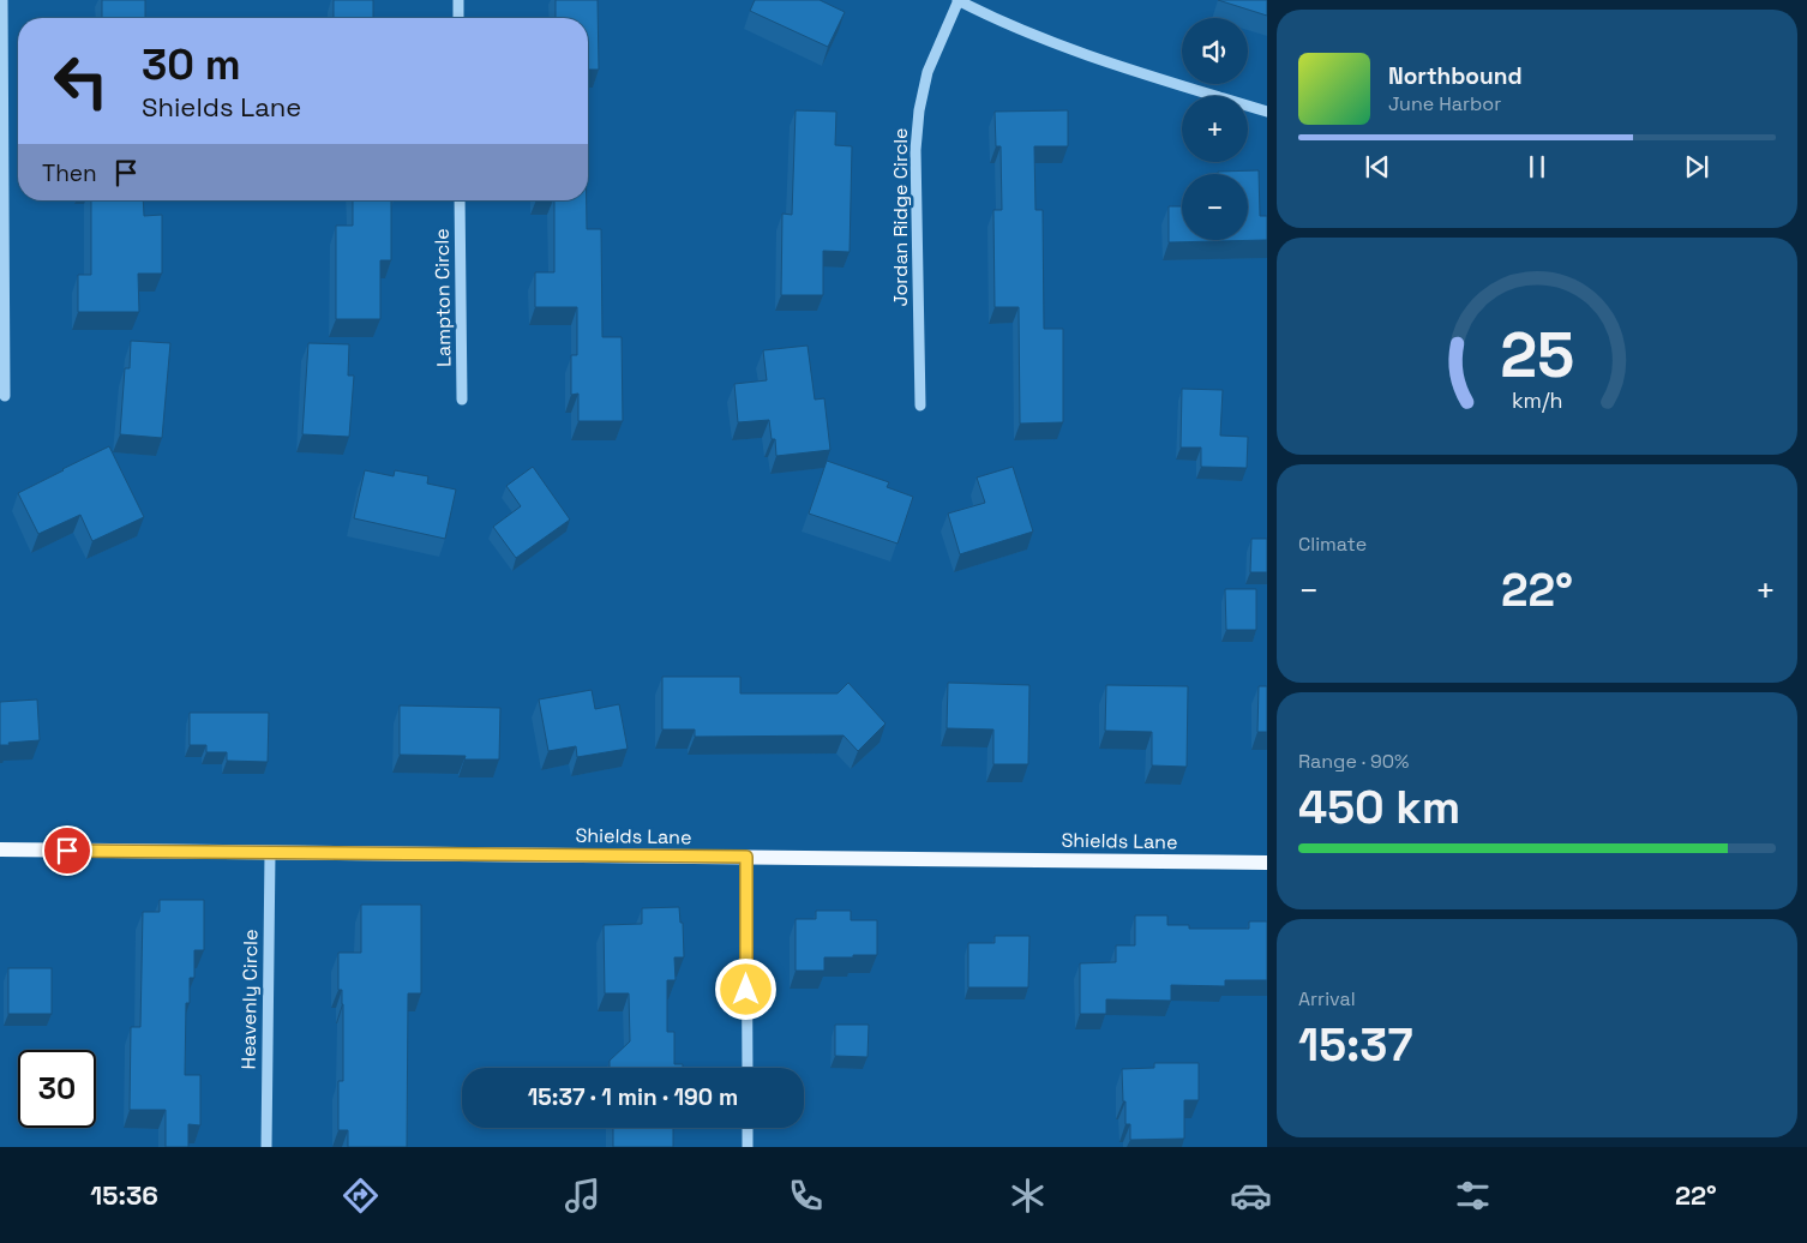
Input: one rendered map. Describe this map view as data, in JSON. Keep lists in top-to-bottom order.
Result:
{
  "streets": {
    "main road": ["Shields Lane"],
    "street": ["Jordan Ridge Circle", "Lampton Circle", "Heavenly Circle"]
  },
  "crossings": [
    ["Shields Lane", "Heavenly Circle"]
  ],
  "page": {
    "map_buttons": ["+", "−"],
    "turn": ["30 m", "Shields Lane"],
    "song": ["Northbound", "June Harbor"],
    "then": "Then",
    "tile": [
      "Climate",
      ["Range · 90%", "450 km"],
      ["Arrival", "15:37"]
    ],
    "heat": ["−", "22°", "+"],
    "limit": "30",
    "trip": "15:37 · 1 min · 190 m",
    "tabs": ["15:36", "22°"],
    "gauge": ["25", "km/h"]
  }
}
